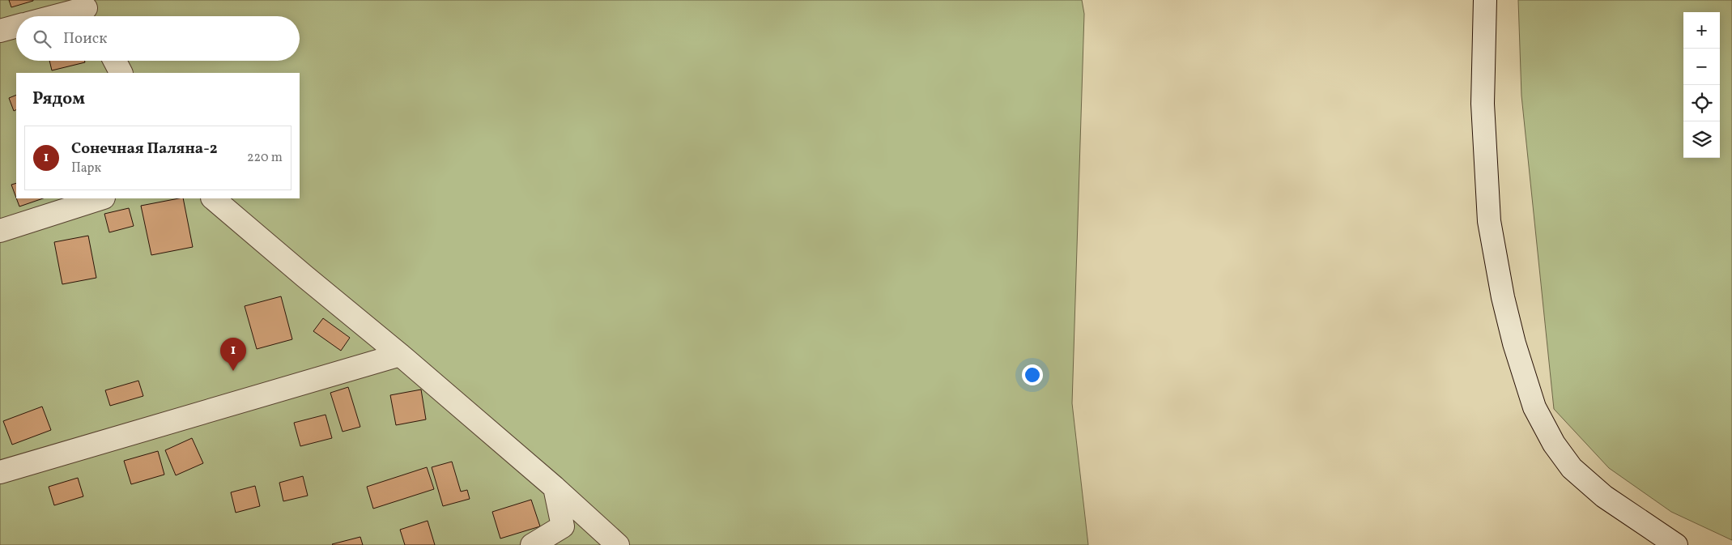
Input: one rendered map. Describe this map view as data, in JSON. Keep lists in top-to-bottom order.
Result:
{
  "page": {
    "map_buttons": ["+", "−"],
    "search": "Поиск",
    "heading": "Рядом",
    "list": [
      {
        "mark": "1",
        "name": "Сонечная Паляна-2",
        "note": "Парк",
        "value": "220 m"
      }
    ],
    "pins": "1"
  }
}
